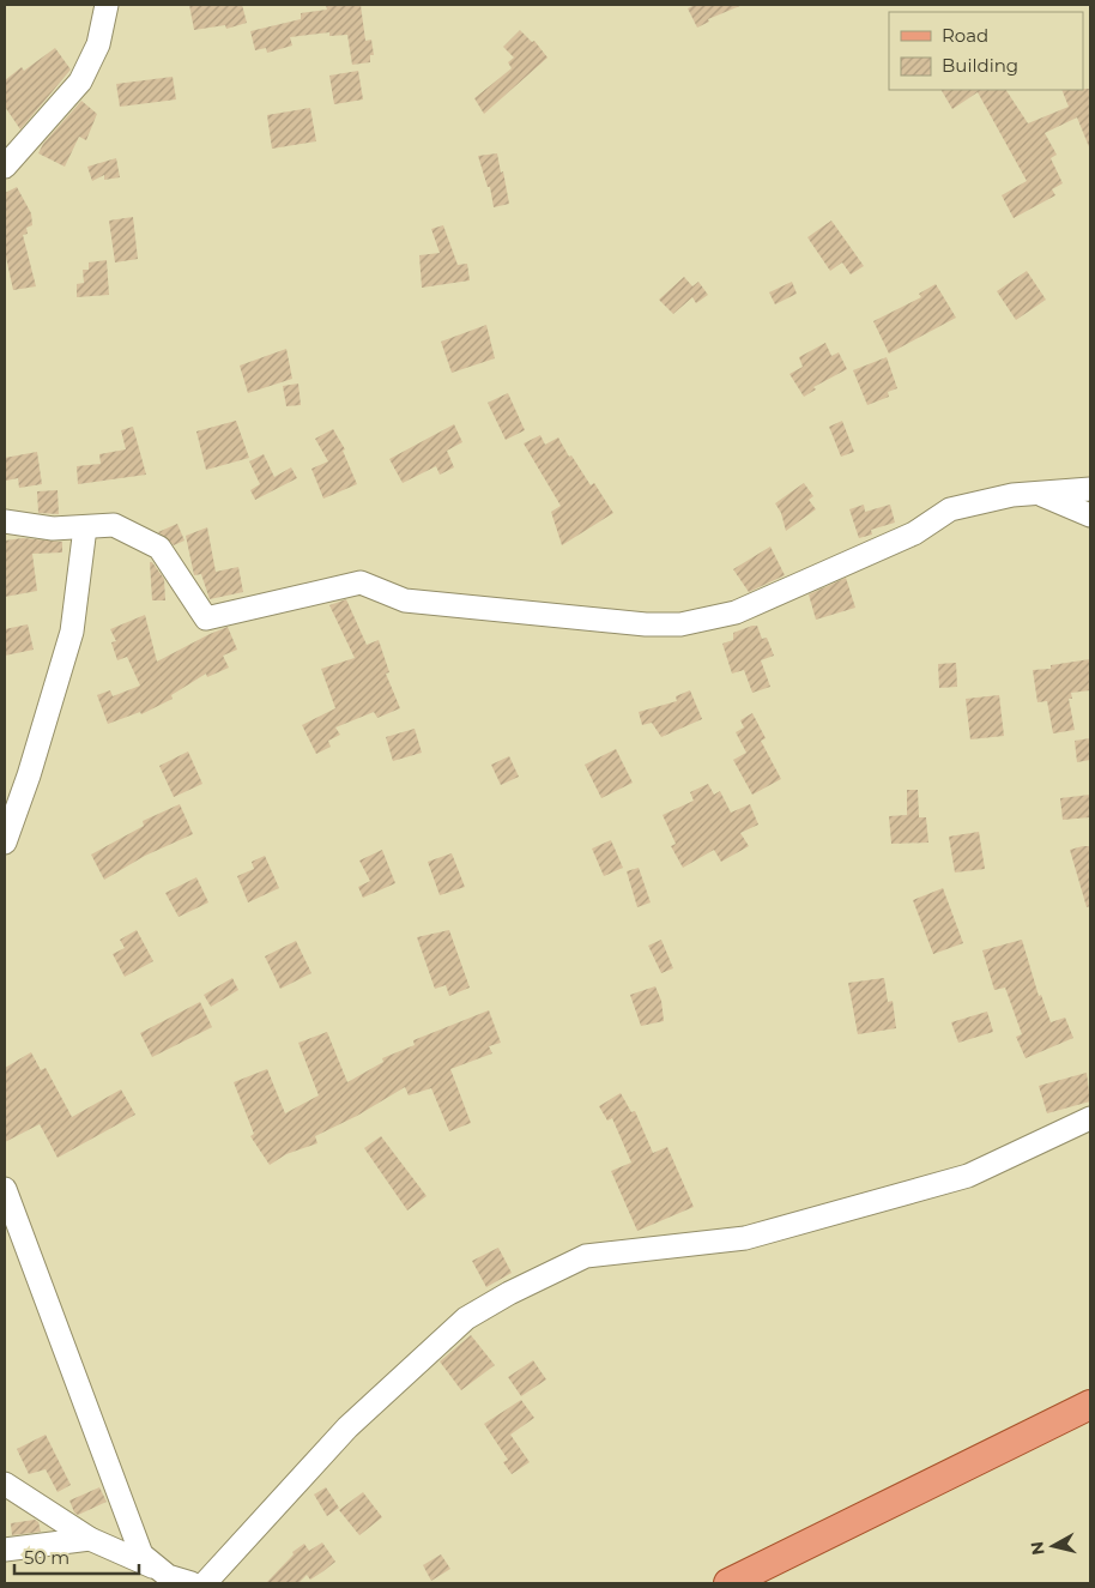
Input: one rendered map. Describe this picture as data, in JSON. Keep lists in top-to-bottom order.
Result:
{
  "legend": ["Road", "Building"],
  "scale_bar": "50 m",
  "north": "left"
}
